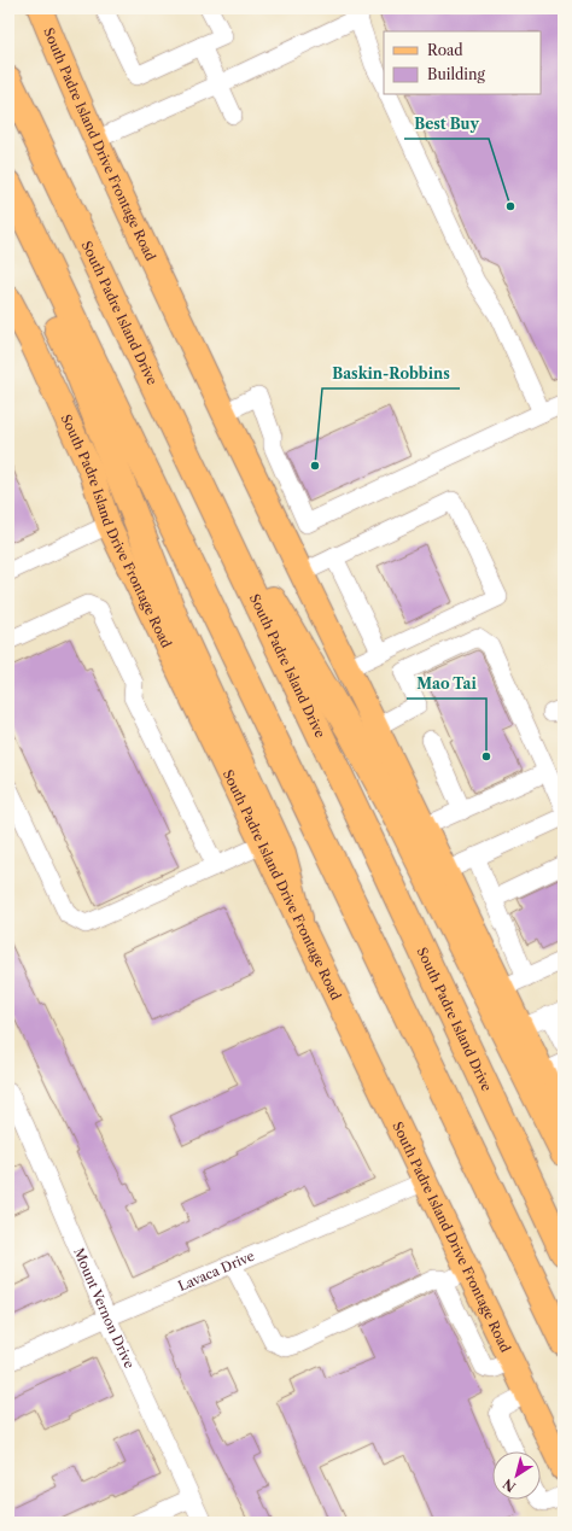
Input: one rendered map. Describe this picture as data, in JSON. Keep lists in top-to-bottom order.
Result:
{
  "streets": {
    "highway": ["South Padre Island Drive"],
    "main road": ["South Padre Island Drive Frontage Road"],
    "street": ["Lavaca Drive", "Mount Vernon Drive"]
  },
  "crossings": [
    ["South Padre Island Drive Frontage Road", "Lavaca Drive"],
    ["Lavaca Drive", "Mount Vernon Drive"]
  ],
  "places": ["Best Buy", "Baskin-Robbins", "Mao Tai"],
  "legend": ["Road", "Building"],
  "north": "bottom left"
}
